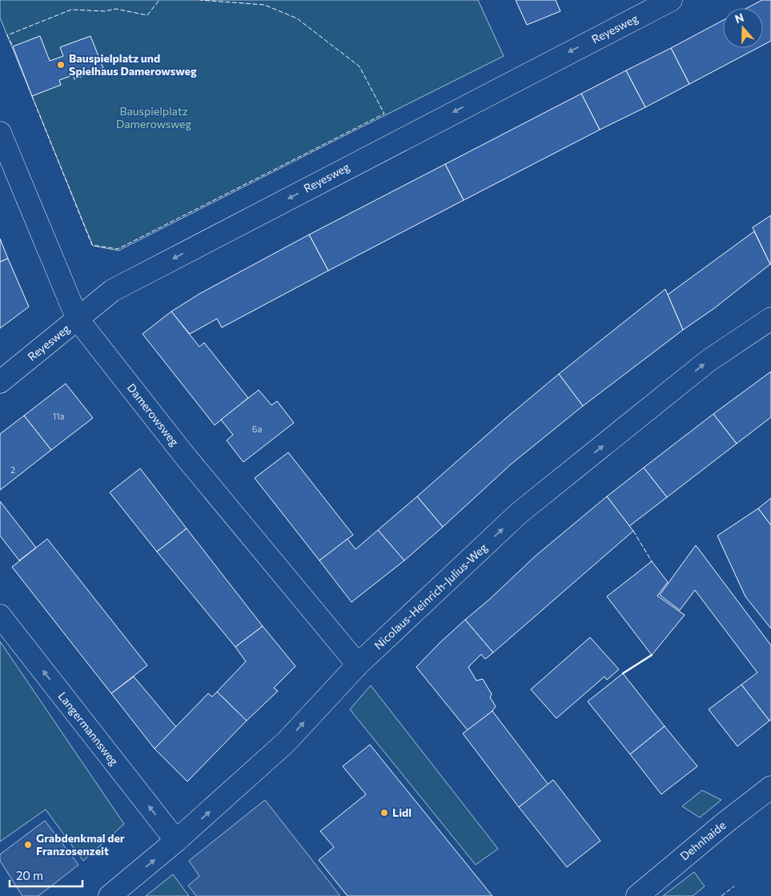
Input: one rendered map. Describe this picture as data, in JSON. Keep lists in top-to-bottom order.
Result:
{
  "streets": {
    "street": [
      "Reyesweg",
      "Damerowsweg",
      "Nicolaus-Heinrich-Julius-Weg",
      "Langermannsweg",
      "Dehnhaide"
    ]
  },
  "crossings": [
    ["Reyesweg", "Damerowsweg"],
    ["Damerowsweg", "Nicolaus-Heinrich-Julius-Weg"],
    ["Nicolaus-Heinrich-Julius-Weg", "Langermannsweg"]
  ],
  "one_way": ["Reyesweg", "Nicolaus-Heinrich-Julius-Weg", "Langermannsweg"],
  "parks": ["Bauspielplatz Damerowsweg"],
  "places": ["Bauspielplatz und Spielhaus Damerowsweg", "Lidl", "Grabdenkmal der Franzosenzeit"],
  "house_numbers": ["11a", "6a", "2"],
  "scale_bar": "20 m",
  "north": "top"
}
